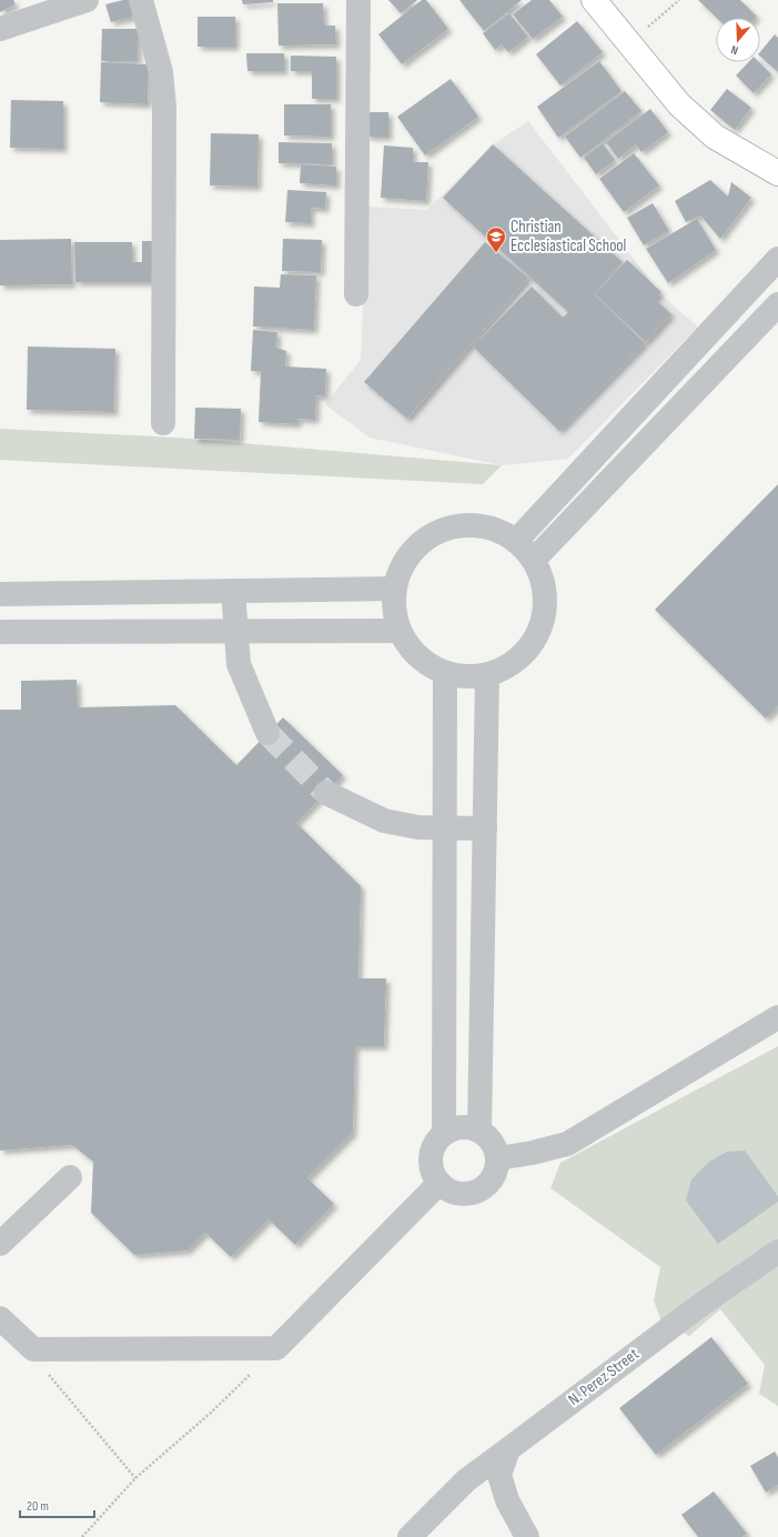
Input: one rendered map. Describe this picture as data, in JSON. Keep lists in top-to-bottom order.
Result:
{
  "streets": {
    "street": ["N. Perez Street"]
  },
  "places": {
    "school or university": ["Christian Ecclesiastical School"]
  },
  "scale_bar": "20 m",
  "north": "bottom"
}
